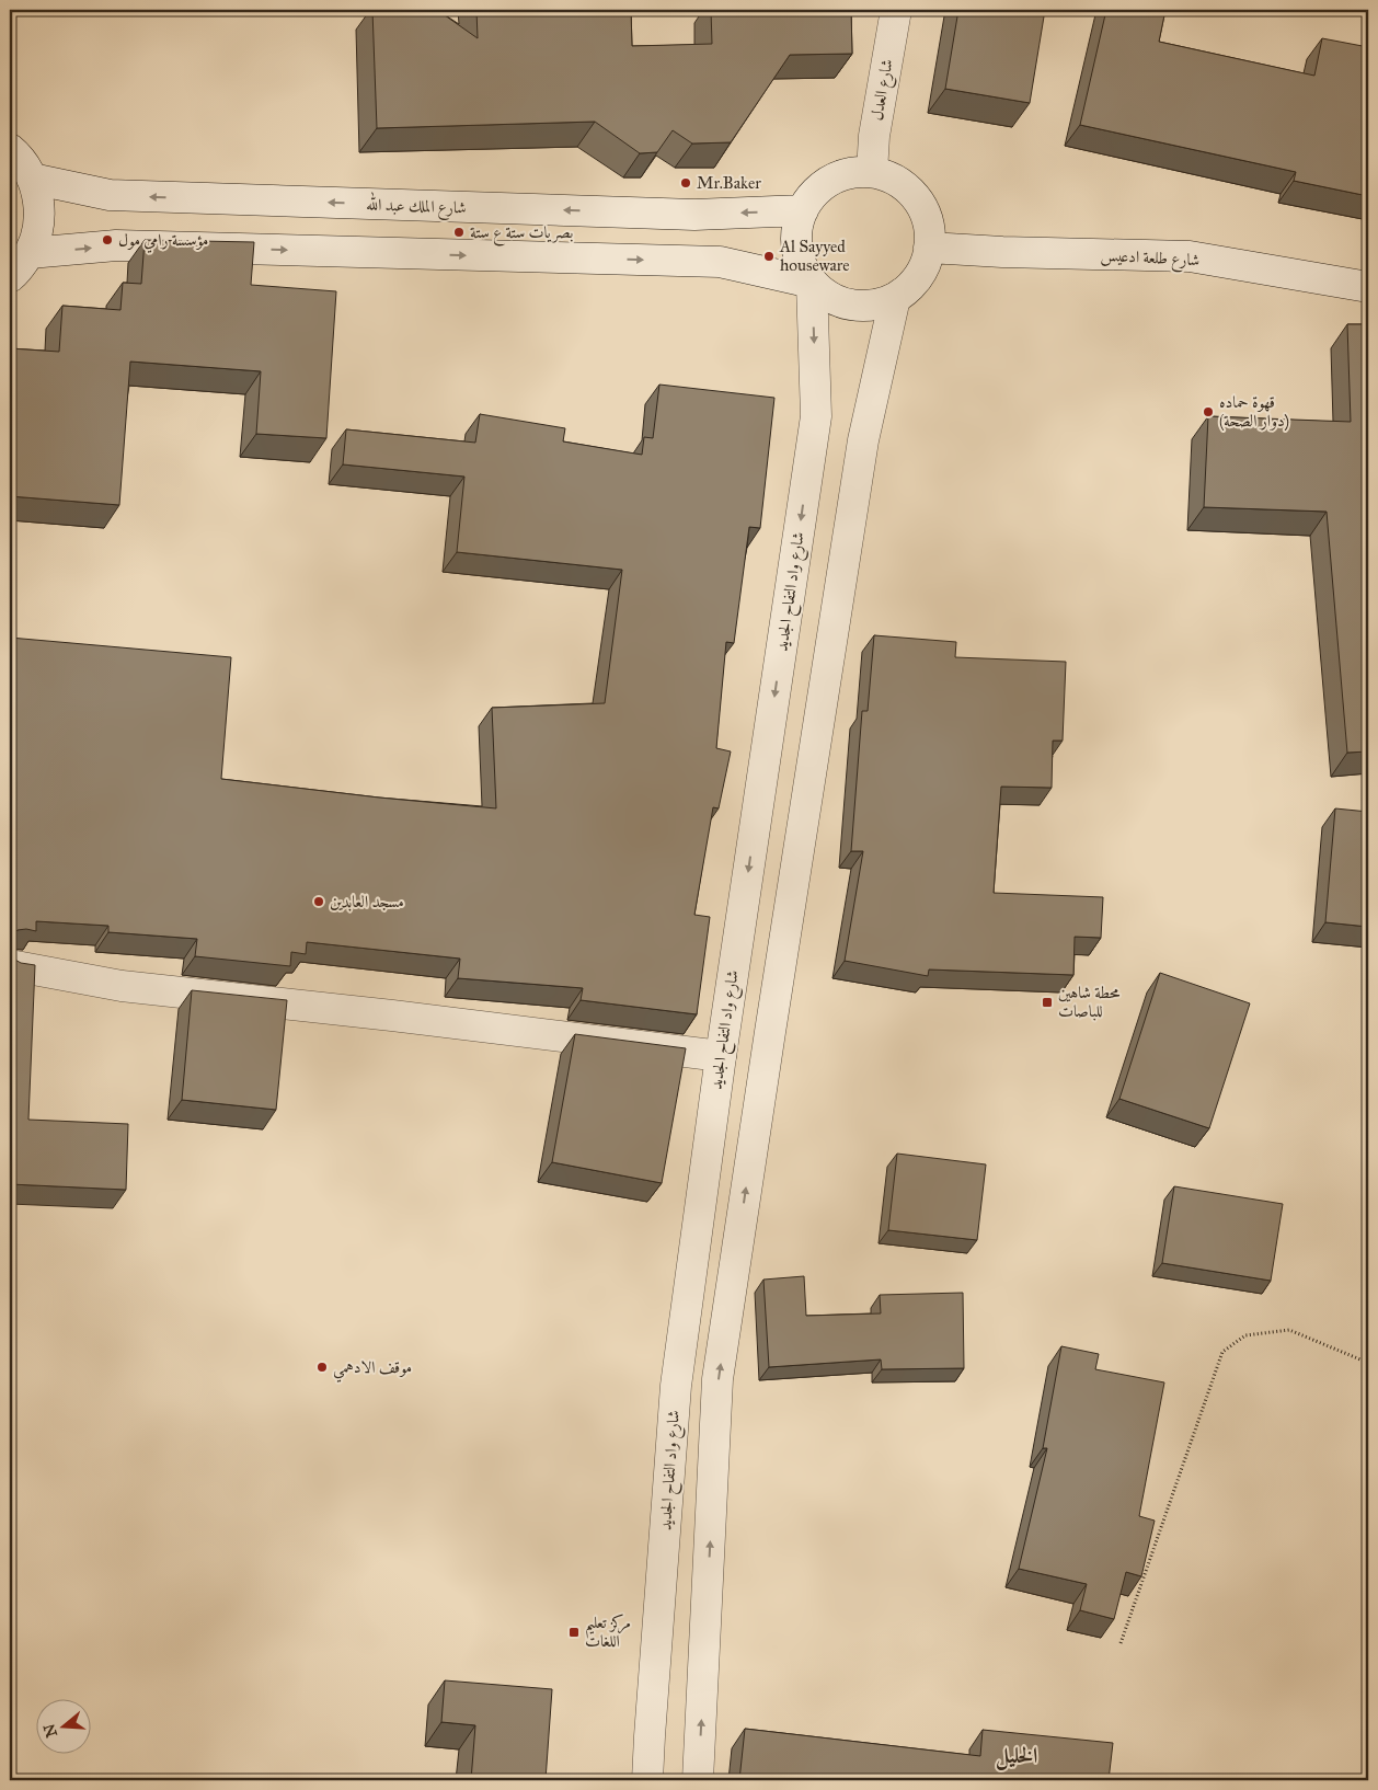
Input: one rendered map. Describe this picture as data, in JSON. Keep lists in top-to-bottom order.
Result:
{
  "streets": {
    "street": [
      "شارع العدل",
      "شارع الملك عبد الله",
      "شارع طلعة ادعيس",
      "شارع واد التفاح الجديد"
    ]
  },
  "crossings": [
    ["شارع العدل", "شارع الملك عبد الله"],
    ["شارع العدل", "شارع طلعة ادعيس"],
    ["شارع العدل", "شارع واد التفاح الجديد"],
    ["شارع الملك عبد الله", "شارع طلعة ادعيس"],
    ["شارع الملك عبد الله", "شارع واد التفاح الجديد"],
    ["شارع طلعة ادعيس", "شارع واد التفاح الجديد"]
  ],
  "districts": ["الخليل"],
  "places": {
    "other": [
      "Mr.Baker",
      "بصريات ستة ع ستة",
      "مؤسسة رامي مول",
      "Al Sayyed houseware",
      "قهوة حماده (دوار الصحة)",
      "مسجد العابدين",
      "موقف الادهمي"
    ],
    "transit": ["محطة شاهين للباصات", "مركز تعليم اللغات"]
  },
  "north": "left"
}
